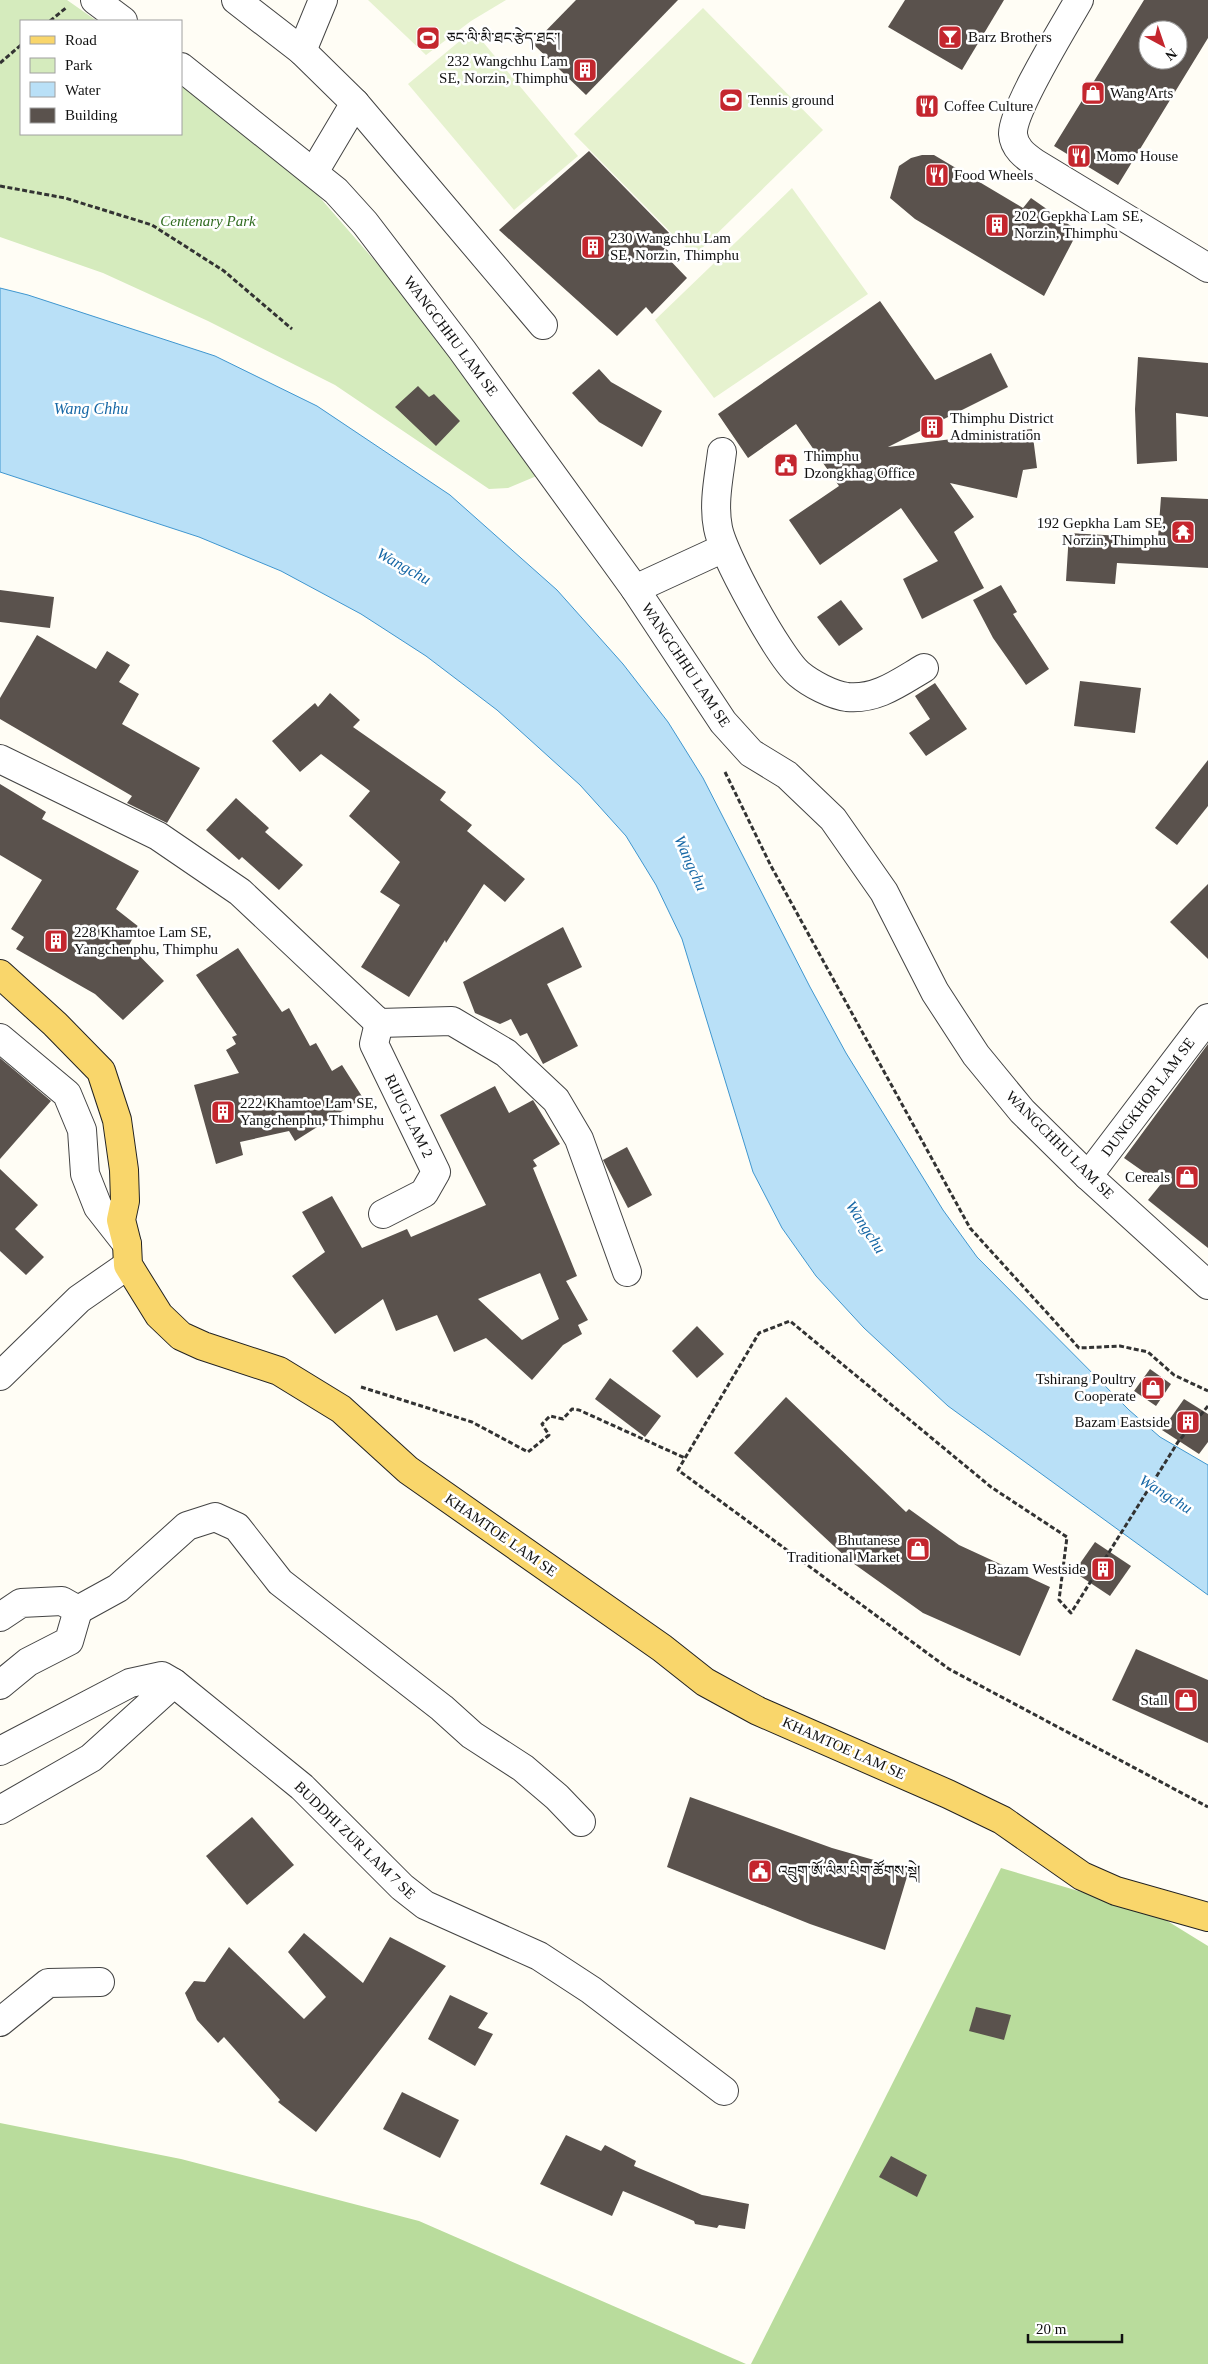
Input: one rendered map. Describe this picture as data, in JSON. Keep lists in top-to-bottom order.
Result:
{
  "streets": {
    "main road": ["KHAMTOE LAM SE"],
    "street": [
      "WANGCHHU LAM SE",
      "DUNGKHOR LAM SE",
      "RIJUG LAM 2",
      "BUDDHI ZUR LAM 7 SE"
    ]
  },
  "crossings": [
    ["WANGCHHU LAM SE", "DUNGKHOR LAM SE"]
  ],
  "water": ["Wang Chhu", "Wangchu"],
  "parks": ["Centenary Park"],
  "places": {
    "bar": ["Barz Brothers"],
    "sports": ["ཅང་ལི་མི་ཐང་རྩེད་ཐང་།", "Tennis ground"],
    "building": [
      "232 Wangchhu Lam SE, Norzin, Thimphu",
      "202 Gepkha Lam SE, Norzin, Thimphu",
      "230 Wangchhu Lam SE, Norzin, Thimphu",
      "Thimphu District Administration",
      "228 Khamtoe Lam SE, Yangchenphu, Thimphu",
      "222 Khamtoe Lam SE, Yangchenphu, Thimphu",
      "Bazam Eastside",
      "Bazam Westside"
    ],
    "shop": [
      "Wang Arts",
      "Cereals",
      "Tshirang Poultry Cooperate",
      "Bhutanese Traditional Market",
      "Stall"
    ],
    "restaurant": ["Coffee Culture", "Momo House", "Food Wheels"],
    "public building": ["Thimphu Dzongkhag Office", "འབྲུག་ཨོ་ལིམ་པིག་ཚོགས་སྡེ།"],
    "temple": ["192 Gepkha Lam SE, Norzin, Thimphu"]
  },
  "legend": [
    "Road",
    "Park",
    "Water",
    "Building"
  ],
  "scale_bar": "20 m",
  "north": "bottom right"
}
